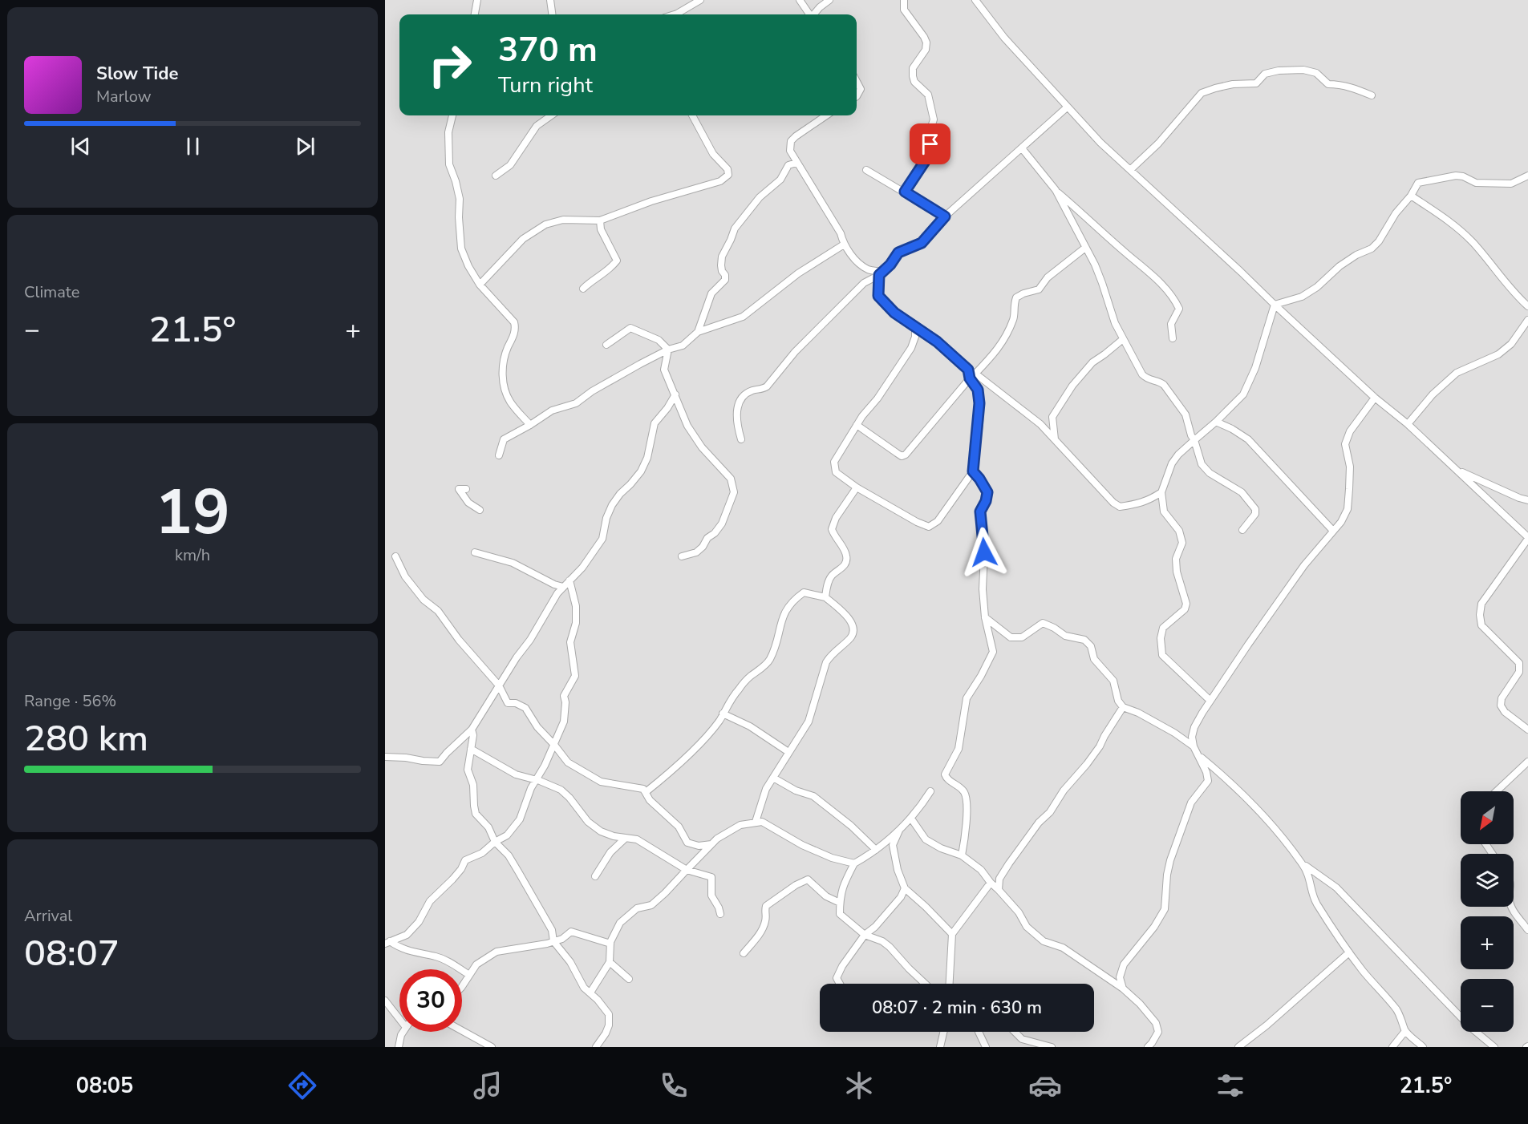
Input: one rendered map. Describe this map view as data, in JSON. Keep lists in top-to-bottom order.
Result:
{
  "north": "bottom left",
  "page": {
    "turn": ["370 m", "Turn right"],
    "song": ["Slow Tide", "Marlow"],
    "tile": [
      "Climate",
      ["19", "km/h"],
      ["Range · 56%", "280 km"],
      ["Arrival", "08:07"]
    ],
    "heat": ["−", "21.5°", "+"],
    "map_buttons": ["+", "−"],
    "limit": "30",
    "trip": "08:07 · 2 min · 630 m",
    "tabs": ["08:05", "21.5°"]
  }
}
